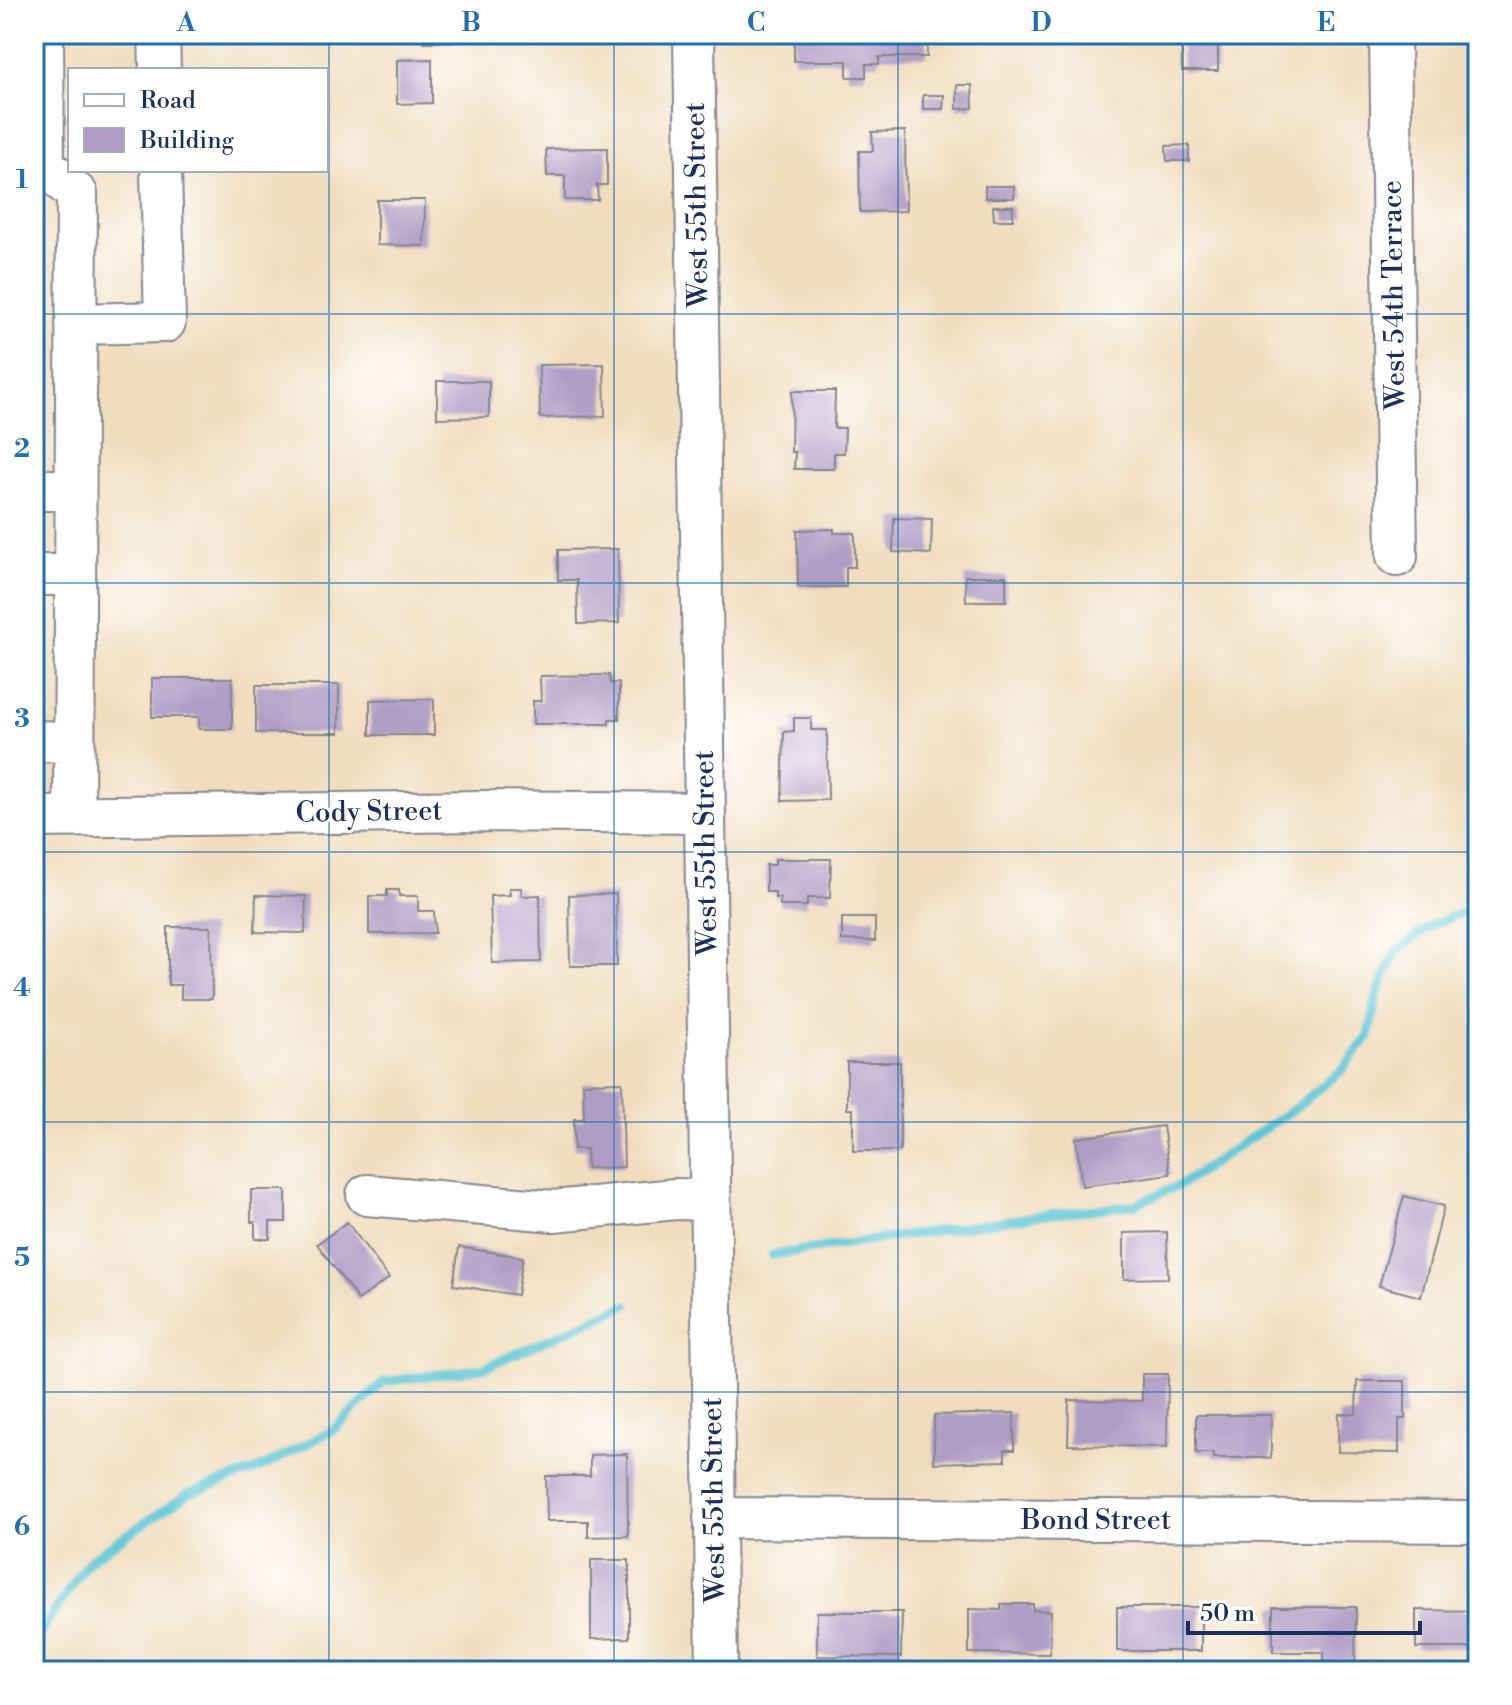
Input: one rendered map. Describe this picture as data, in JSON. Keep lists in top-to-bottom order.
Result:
{
  "streets": {
    "street": [
      "West 55th Street",
      "West 54th Terrace",
      "Cody Street",
      "Bond Street"
    ]
  },
  "crossings": [
    ["West 55th Street", "Cody Street"],
    ["West 55th Street", "Bond Street"]
  ],
  "legend": ["Road", "Building"],
  "scale_bar": "50 m",
  "grid": {
    "columns": [
      "A",
      "B",
      "C",
      "D",
      "E"
    ],
    "rows": [
      "1",
      "2",
      "3",
      "4",
      "5",
      "6"
    ]
  }
}
